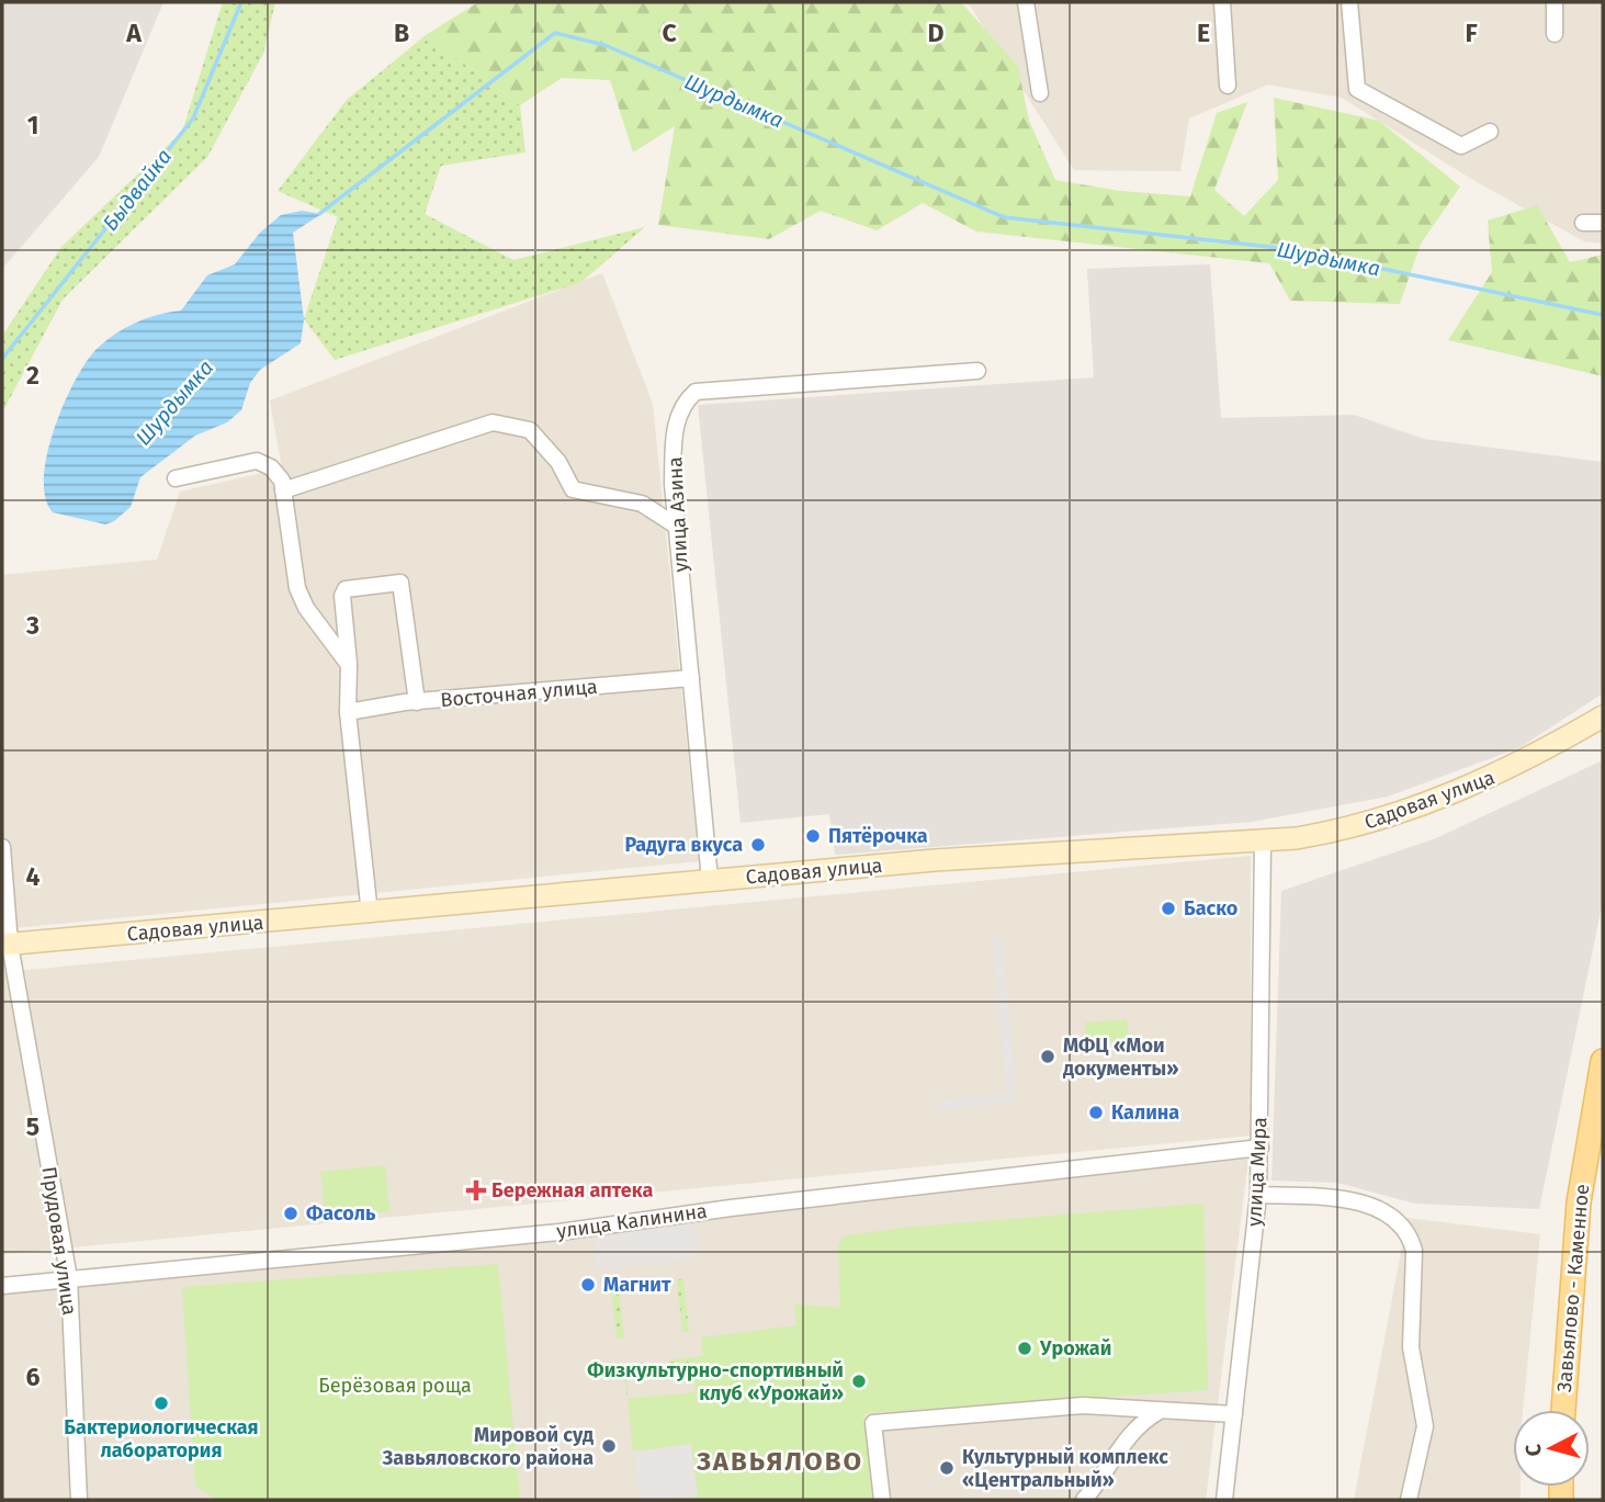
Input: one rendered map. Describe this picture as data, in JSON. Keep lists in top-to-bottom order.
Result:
{
  "streets": {
    "main road": ["Завьялово - Каменное"],
    "street": [
      "улица Азина",
      "Восточная улица",
      "Садовая улица",
      "улица Мира",
      "улица Калинина",
      "Прудовая улица"
    ]
  },
  "crossings": [
    ["улица Азина", "Восточная улица"],
    ["улица Азина", "Садовая улица"],
    ["Садовая улица", "улица Мира"],
    ["Садовая улица", "Прудовая улица"],
    ["улица Мира", "улица Калинина"],
    ["улица Калинина", "Прудовая улица"]
  ],
  "districts": ["ЗАВЬЯЛОВО"],
  "water": ["Шурдымка", "Быдвайка"],
  "parks": ["Берёзовая роща"],
  "places": {
    "other": [
      "Пятёрочка",
      "Радуга вкуса",
      "Баско",
      "МФЦ «Мои документы»",
      "Калина",
      "Фасоль",
      "Магнит",
      "Урожай",
      "Физкультурно-спортивный клуб «Урожай»",
      "Бактериологическая лаборатория",
      "Мировой суд Завьяловского района",
      "Культурный комплекс «Центральный»"
    ],
    "health": ["Бережная аптека"]
  },
  "north": "left",
  "grid": {
    "columns": [
      "A",
      "B",
      "C",
      "D",
      "E",
      "F"
    ],
    "rows": [
      "1",
      "2",
      "3",
      "4",
      "5",
      "6"
    ]
  }
}
